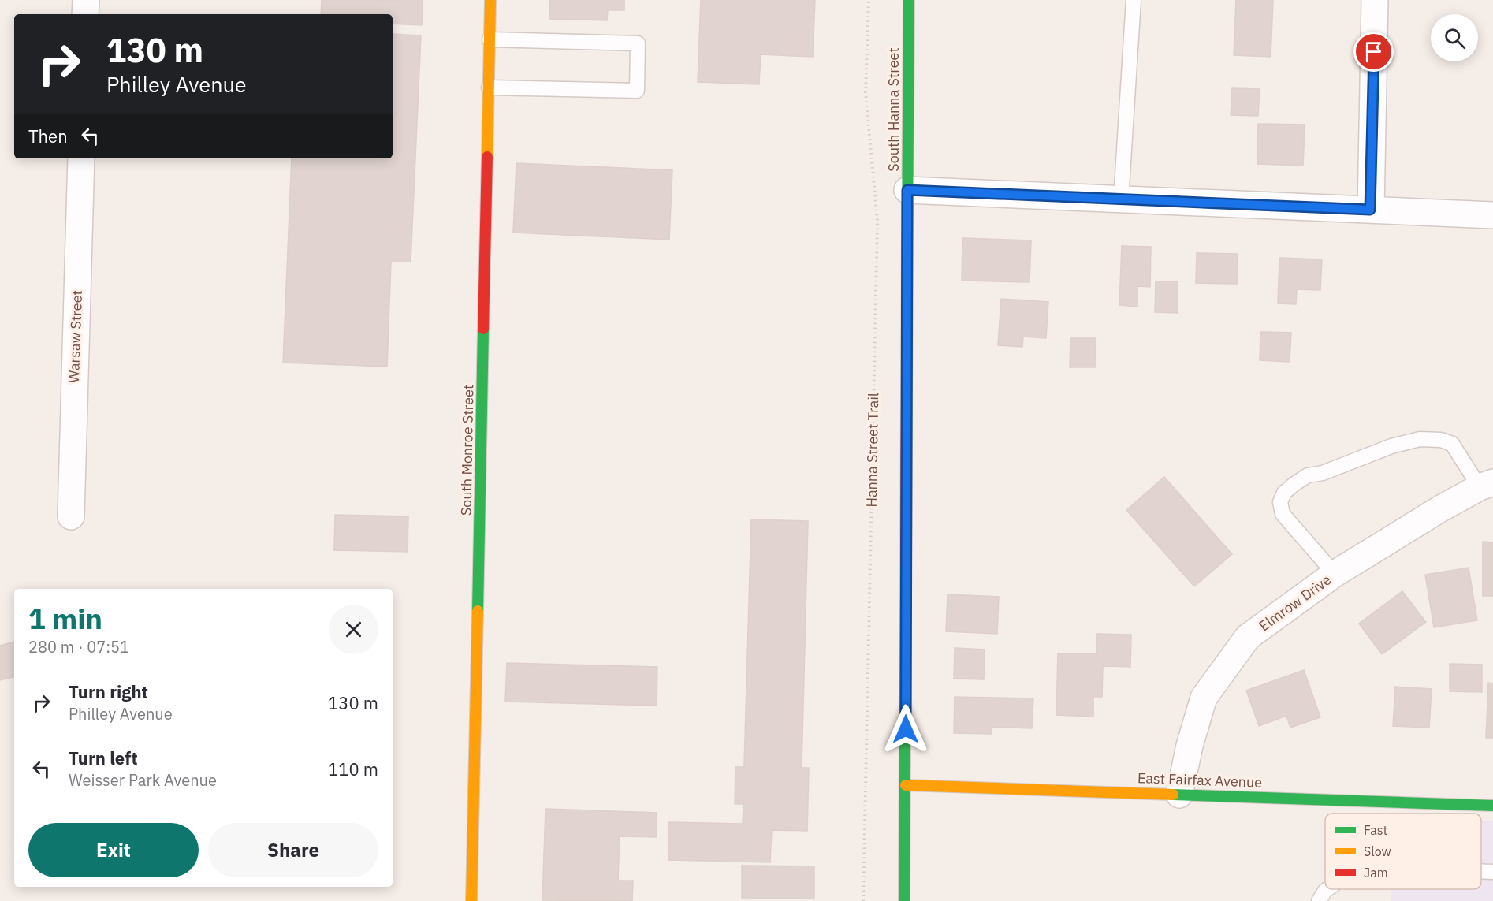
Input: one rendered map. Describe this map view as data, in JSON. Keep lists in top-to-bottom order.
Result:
{
  "streets": {
    "street": [
      "South Hanna Street",
      "Warsaw Street",
      "South Monroe Street",
      "Elmrow Drive",
      "East Fairfax Avenue"
    ],
    "path": ["Hanna Street Trail"]
  },
  "crossings": [
    ["South Hanna Street", "East Fairfax Avenue"],
    ["Elmrow Drive", "East Fairfax Avenue"]
  ],
  "legend": ["Fast", "Slow", "Jam"],
  "page": {
    "turn": ["130 m", "Philley Avenue"],
    "then": "Then",
    "heading": ["1 min", "280 m · 07:51"],
    "list": [
      {
        "name": "Turn right",
        "note": "Philley Avenue",
        "value": "130 m"
      },
      {
        "name": "Turn left",
        "note": "Weisser Park Avenue",
        "value": "110 m"
      }
    ],
    "buttons": ["Exit", "Share"]
  }
}
